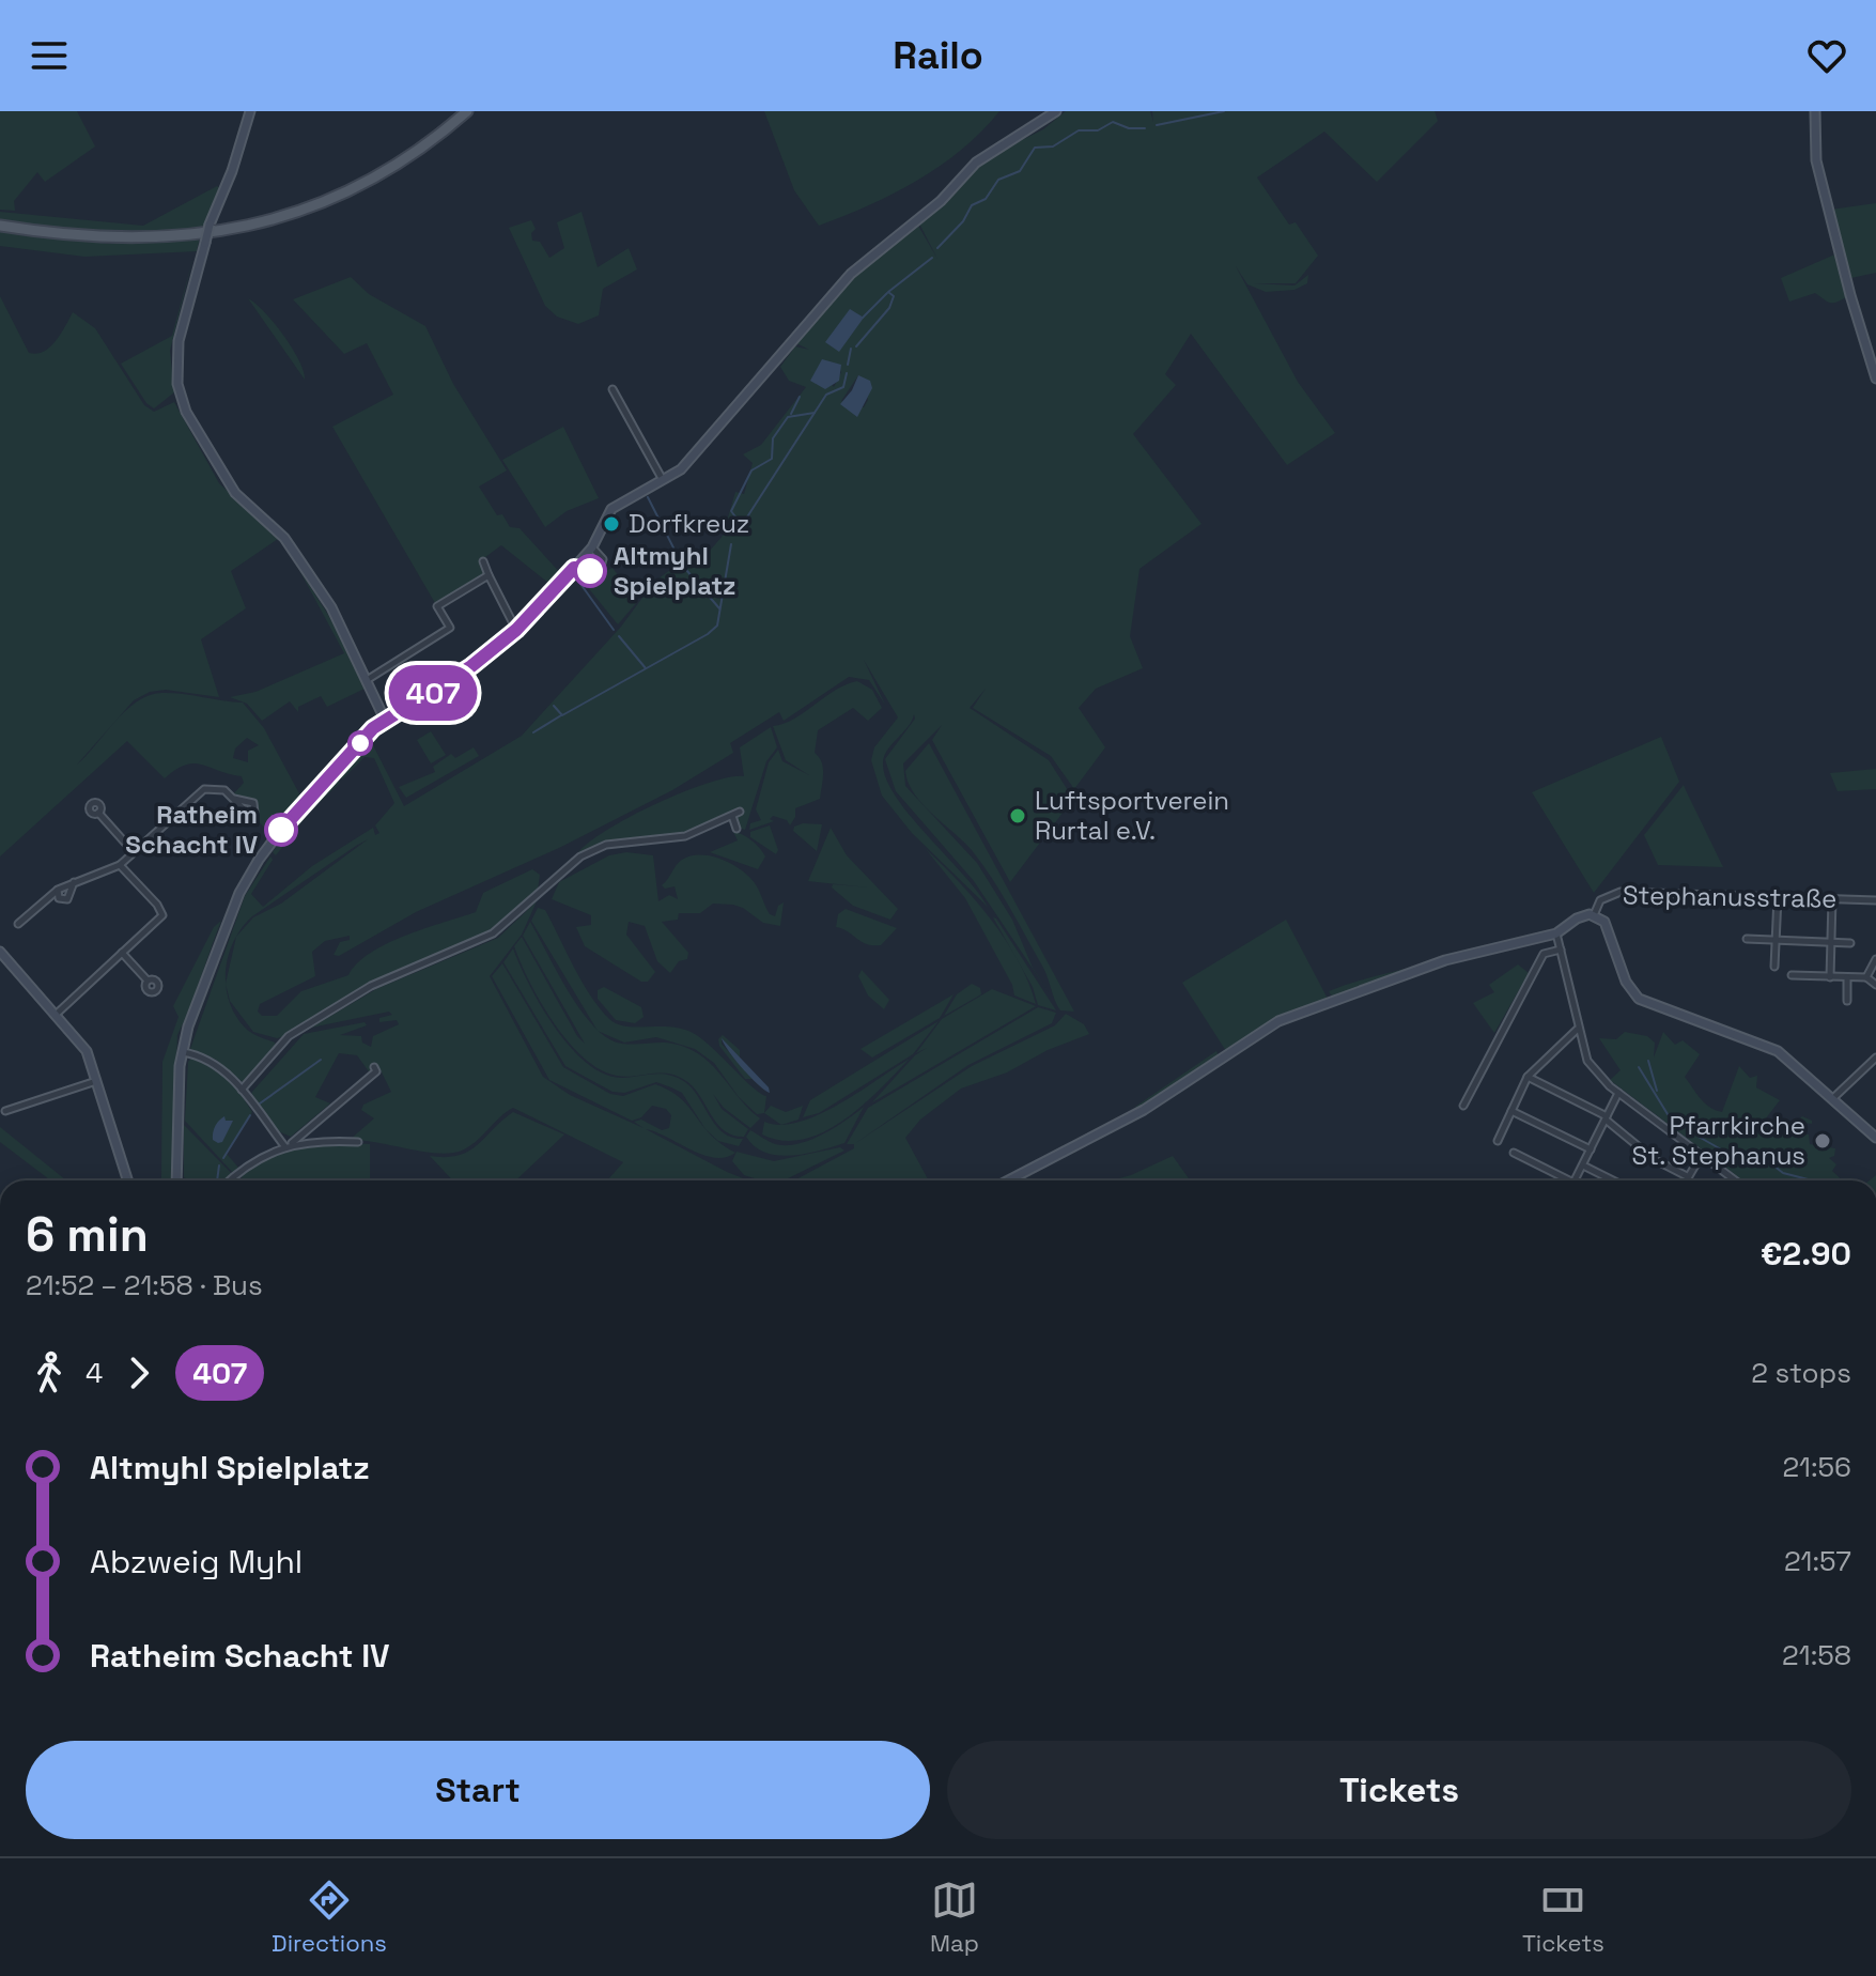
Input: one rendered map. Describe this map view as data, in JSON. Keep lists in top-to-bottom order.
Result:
{
  "streets": {
    "street": ["Stephanusstraße"]
  },
  "places": [
    "Dorfkreuz",
    "Altmyhl Spielplatz",
    "Luftsportverein Rurtal e.V.",
    "Ratheim Schacht IV",
    "Pfarrkirche St. Stephanus"
  ],
  "lines": ["bus line 407"],
  "page": {
    "header": "Railo",
    "on_map": "407",
    "heading": ["6 min", "21:52 – 21:58 · Bus", "€2.90"],
    "legs": ["4", "407", "2 stops"],
    "list": [
      {
        "name": "Altmyhl Spielplatz",
        "value": "21:56"
      },
      {
        "name": "Abzweig Myhl",
        "value": "21:57"
      },
      {
        "name": "Ratheim Schacht IV",
        "value": "21:58"
      }
    ],
    "buttons": ["Start", "Tickets"],
    "tabs": ["Directions", "Map", "Tickets"]
  }
}
